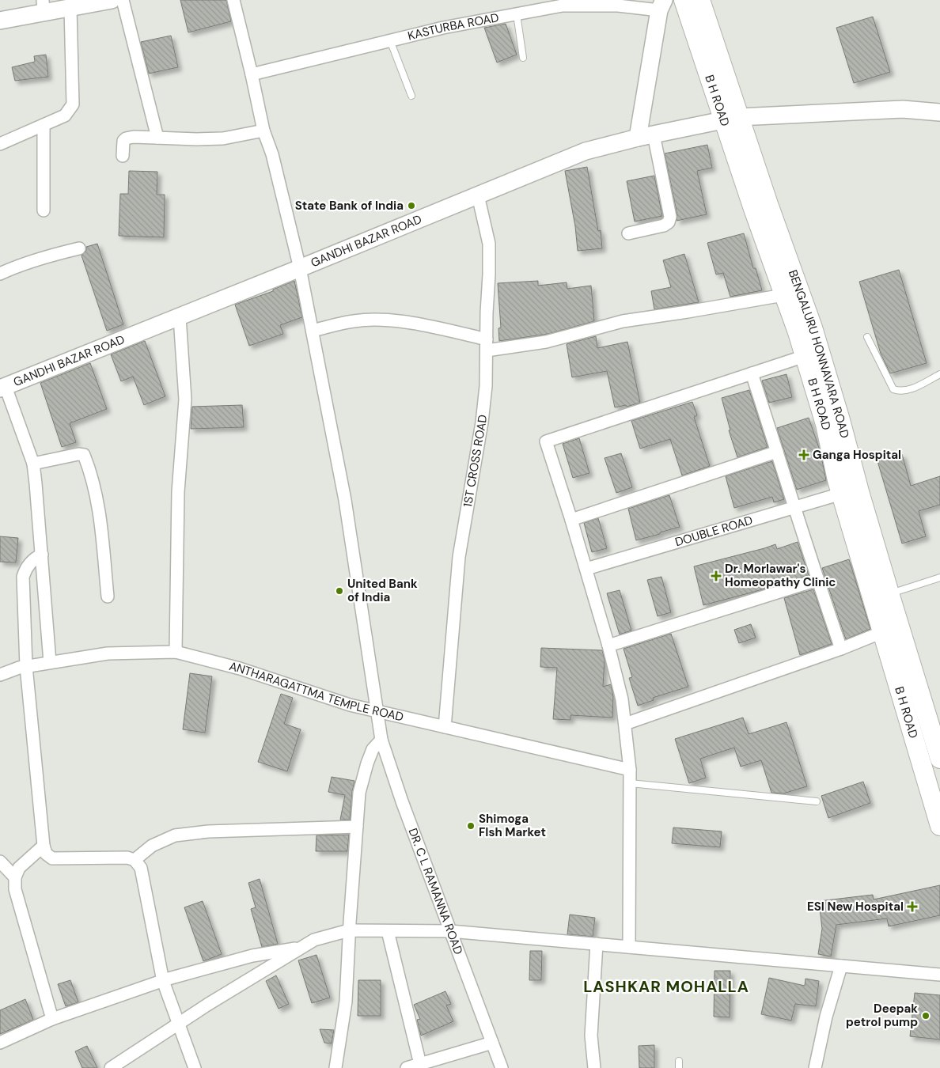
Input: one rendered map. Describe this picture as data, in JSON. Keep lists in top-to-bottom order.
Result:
{
  "streets": {
    "main road": ["B H ROAD", "GANDHI BAZAR ROAD", "BENGALURU HONNAVARA ROAD"],
    "street": [
      "KASTURBA ROAD",
      "1ST CROSS ROAD",
      "DOUBLE ROAD",
      "ANTHARAGATTMA TEMPLE ROAD",
      "DR. C L RAMANNA ROAD"
    ]
  },
  "crossings": [
    ["KASTURBA ROAD", "DR. C L RAMANNA ROAD"],
    ["B H ROAD", "GANDHI BAZAR ROAD"],
    ["B H ROAD", "BENGALURU HONNAVARA ROAD"],
    ["B H ROAD", "DOUBLE ROAD"],
    ["GANDHI BAZAR ROAD", "BENGALURU HONNAVARA ROAD"],
    ["GANDHI BAZAR ROAD", "1ST CROSS ROAD"],
    ["GANDHI BAZAR ROAD", "DR. C L RAMANNA ROAD"],
    ["1ST CROSS ROAD", "ANTHARAGATTMA TEMPLE ROAD"],
    ["ANTHARAGATTMA TEMPLE ROAD", "DR. C L RAMANNA ROAD"]
  ],
  "districts": ["LASHKAR MOHALLA"],
  "places": {
    "other": [
      "State Bank of India",
      "United Bank of India",
      "Shimoga FIsh Market",
      "Deepak petrol pump"
    ],
    "health": ["Ganga Hospital", "Dr. Morlawar's Homeopathy Clinic", "ESI New Hospital"]
  }
}
